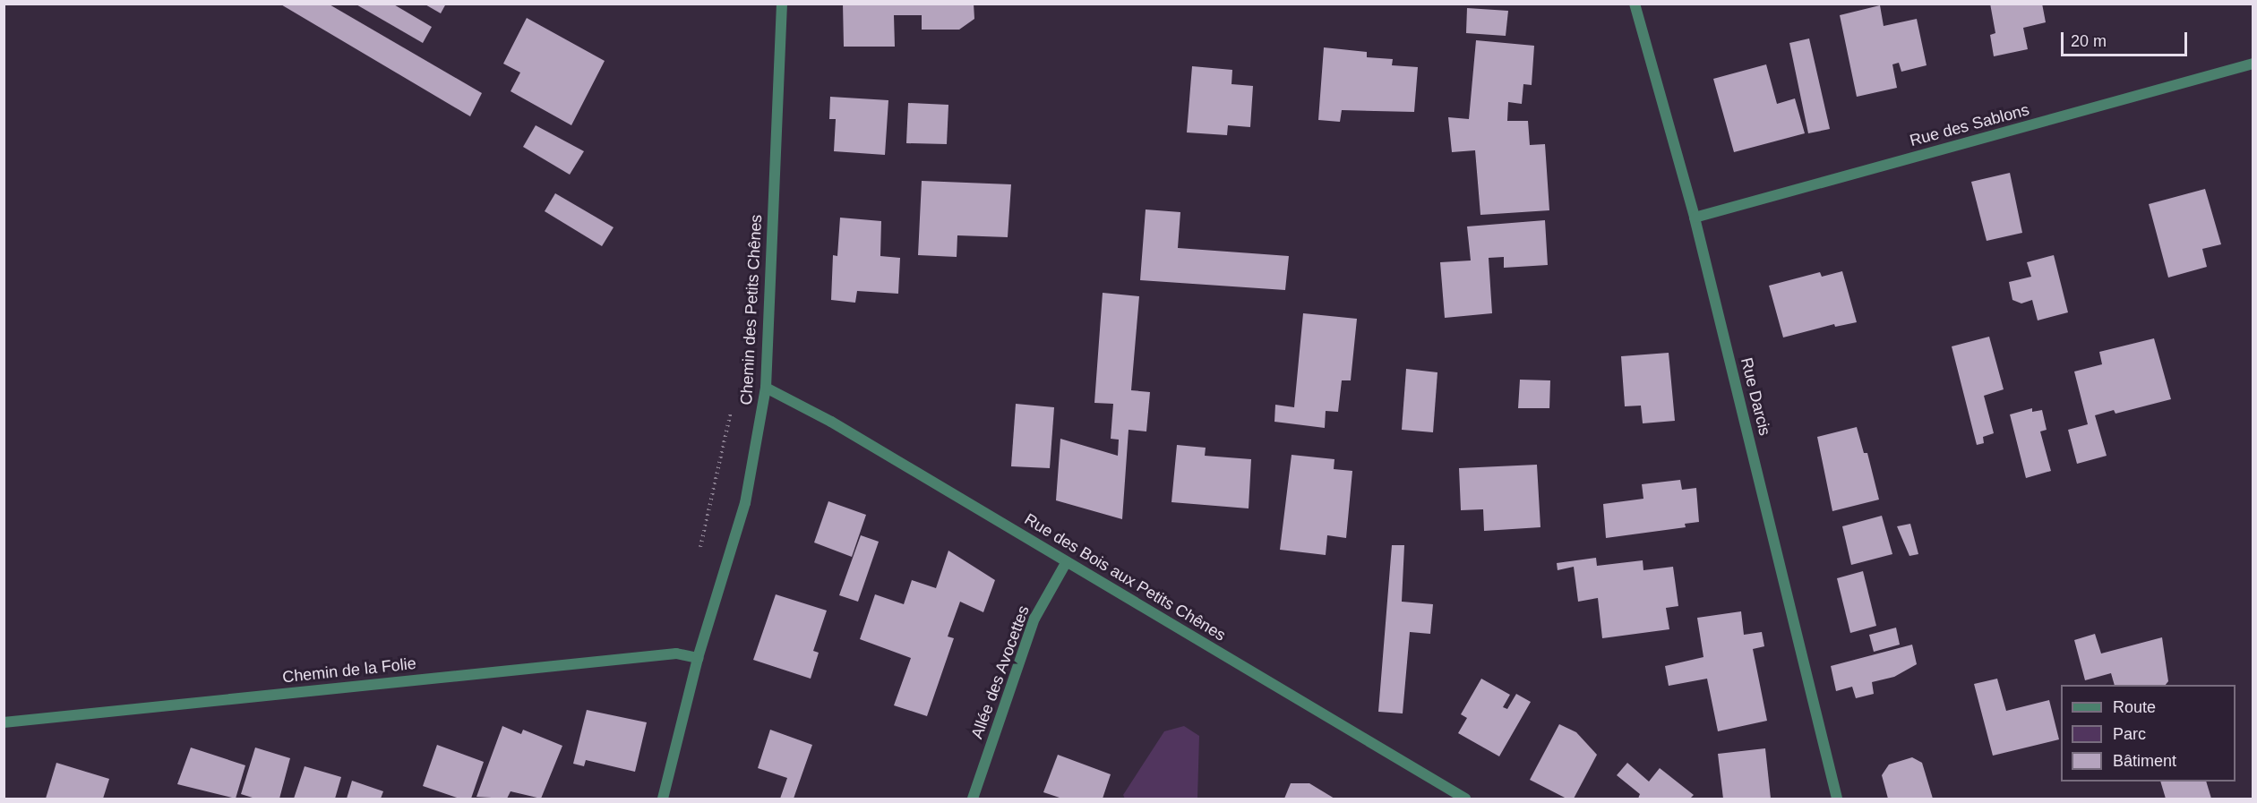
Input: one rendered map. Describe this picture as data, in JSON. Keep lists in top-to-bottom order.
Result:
{
  "streets": {
    "street": [
      "Rue des Sablons",
      "Chemin des Petits Chênes",
      "Rue Darcis",
      "Rue des Bois aux Petits Chênes",
      "Chemin de la Folie",
      "Allée des Avocettes"
    ]
  },
  "crossings": [
    ["Rue des Sablons", "Rue Darcis"],
    ["Chemin des Petits Chênes", "Rue des Bois aux Petits Chênes"],
    ["Chemin des Petits Chênes", "Chemin de la Folie"],
    ["Rue des Bois aux Petits Chênes", "Allée des Avocettes"]
  ],
  "legend": ["Route", "Parc", "Bâtiment"],
  "scale_bar": "20 m"
}
